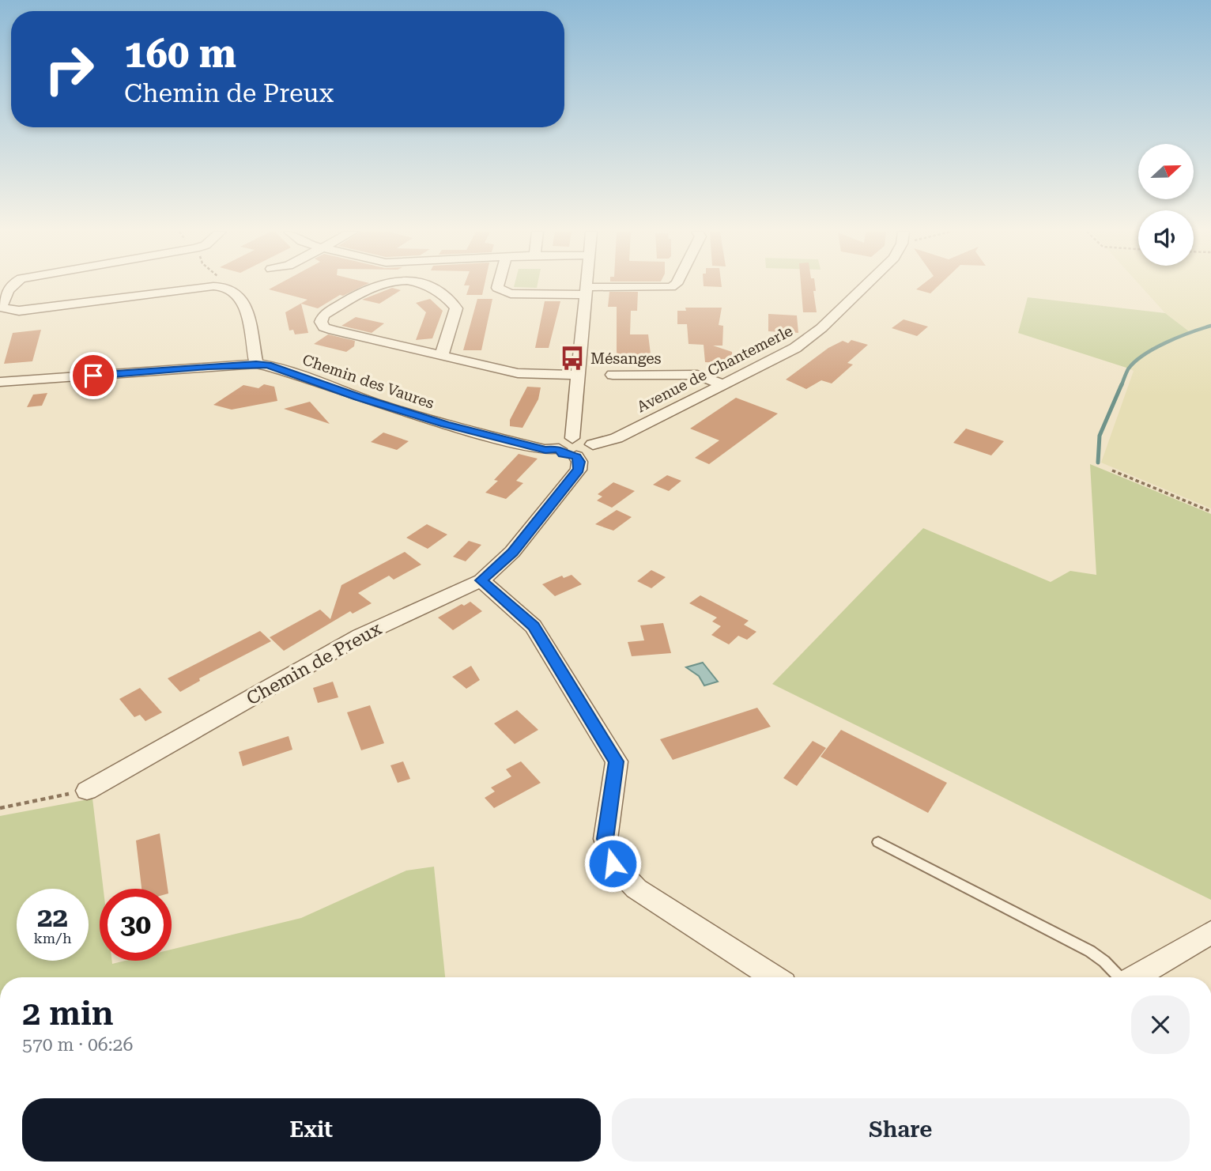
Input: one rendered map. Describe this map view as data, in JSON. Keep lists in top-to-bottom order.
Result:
{
  "streets": {
    "street": ["Avenue de Chantemerle", "Chemin des Vaures", "Chemin de Preux"]
  },
  "crossings": [
    ["Chemin des Vaures", "Chemin de Preux"]
  ],
  "places": {
    "bus stop": ["Mésanges"]
  },
  "north": "right",
  "page": {
    "turn": ["160 m", "Chemin de Preux"],
    "speed": "22 km/h",
    "limit": "30",
    "heading": ["2 min", "570 m · 06:26"],
    "buttons": ["Exit", "Share"]
  }
}
